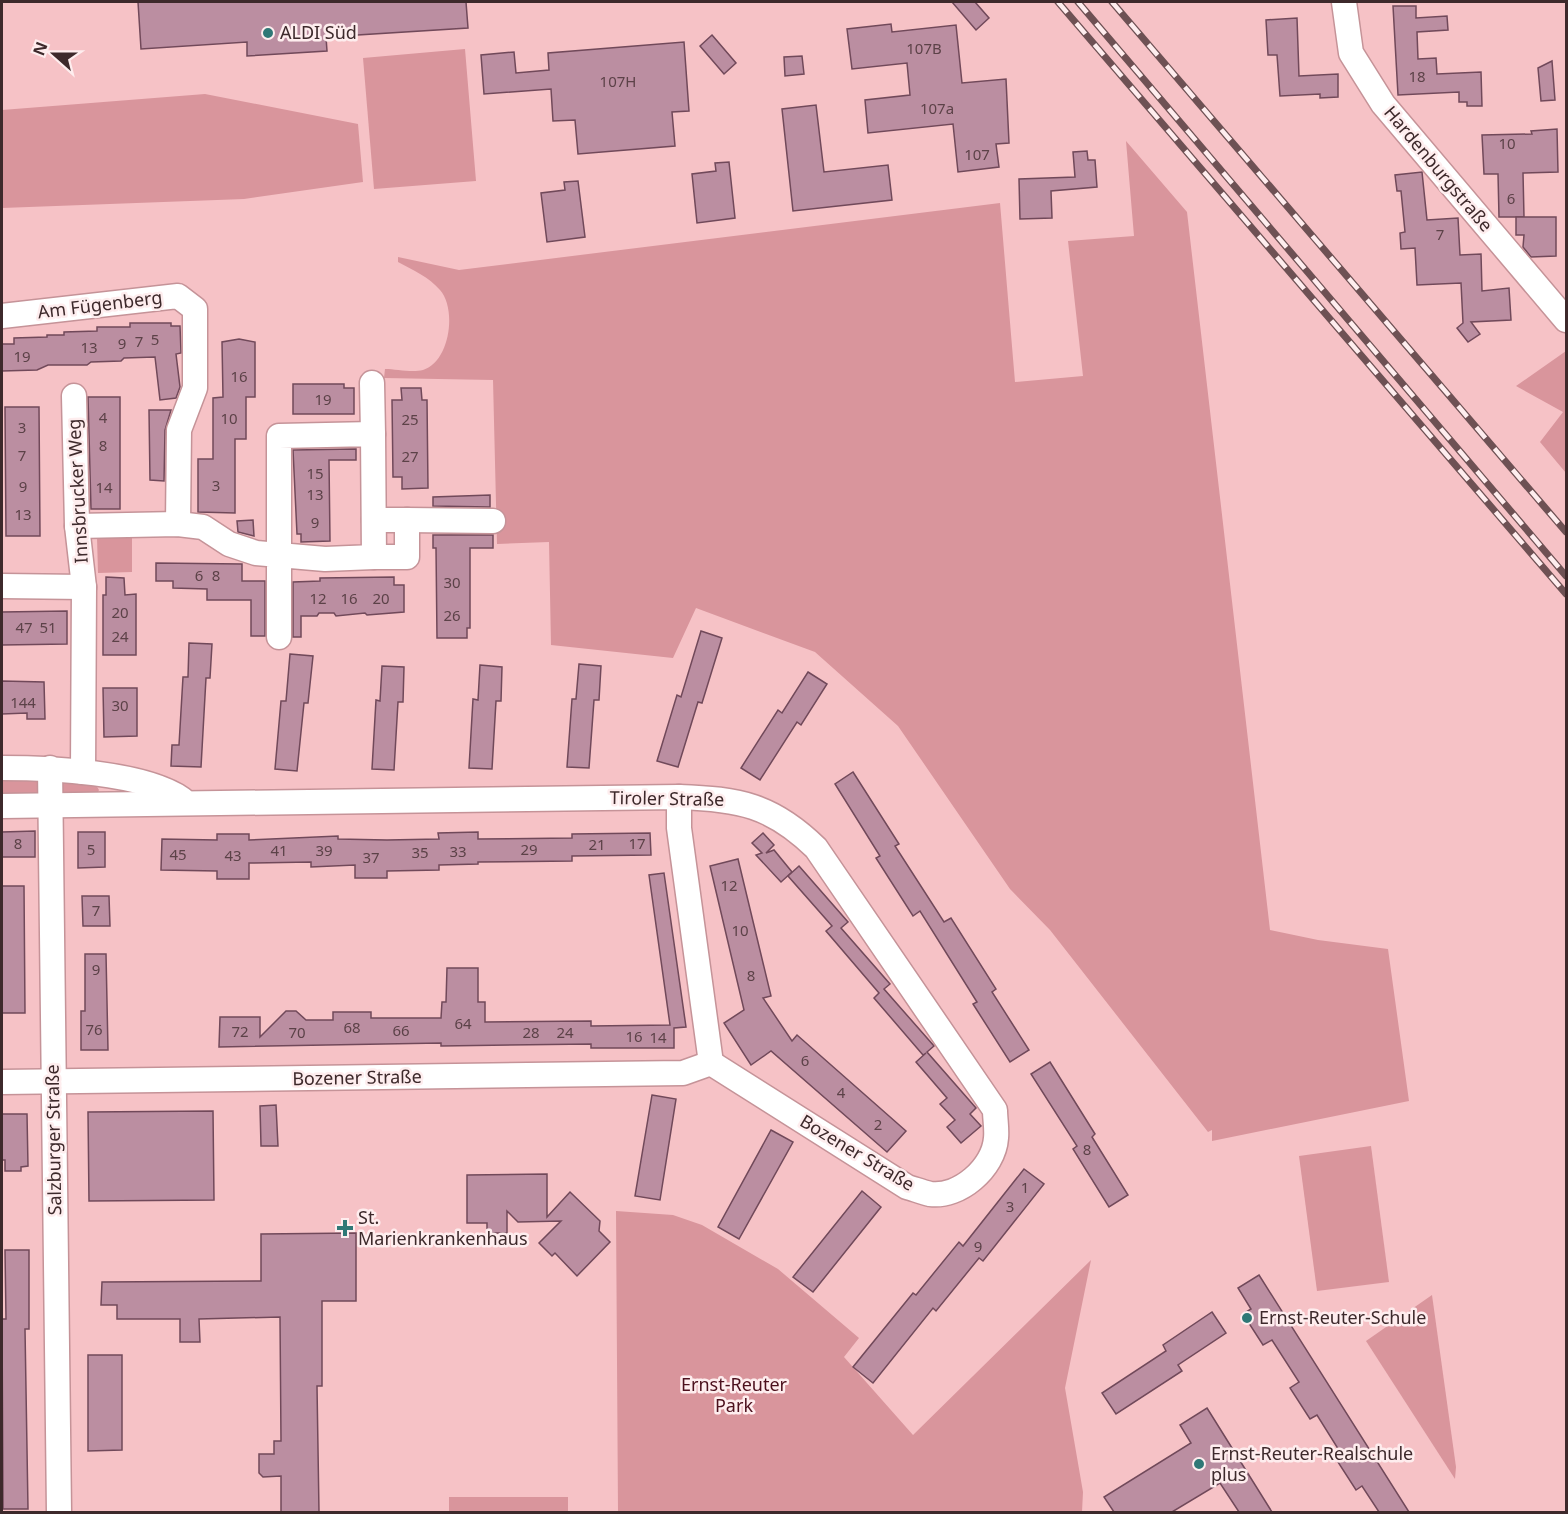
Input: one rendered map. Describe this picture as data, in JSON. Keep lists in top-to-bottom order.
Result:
{
  "streets": {
    "street": [
      "Hardenburgstraße",
      "Am Fügenberg",
      "Innsbrucker Weg",
      "Tiroler Straße",
      "Bozener Straße",
      "Salzburger Straße"
    ]
  },
  "crossings": [
    ["Innsbrucker Weg", "Tiroler Straße"],
    ["Tiroler Straße", "Bozener Straße"],
    ["Tiroler Straße", "Salzburger Straße"],
    ["Bozener Straße", "Salzburger Straße"]
  ],
  "parks": ["Ernst-Reuter Park"],
  "places": {
    "other": ["ALDI Süd", "Ernst-Reuter-Schule", "Ernst-Reuter-Realschule plus"],
    "health": ["St. Marienkrankenhaus"]
  },
  "house_numbers": [
    "107B",
    "18",
    "107H",
    "107a",
    "10",
    "107",
    "6",
    "7",
    "5",
    "7",
    "9",
    "13",
    "19",
    "16",
    "19",
    "4",
    "10",
    "25",
    "3",
    "8",
    "7",
    "27",
    "15",
    "3",
    "9",
    "14",
    "13",
    "13",
    "9",
    "6",
    "8",
    "30",
    "12",
    "16",
    "20",
    "20",
    "26",
    "47",
    "51",
    "24",
    "144",
    "30",
    "8",
    "17",
    "21",
    "5",
    "29",
    "41",
    "39",
    "33",
    "35",
    "45",
    "43",
    "37",
    "12",
    "7",
    "10",
    "9",
    "8",
    "64",
    "68",
    "76",
    "66",
    "72",
    "70",
    "28",
    "24",
    "16",
    "14",
    "6",
    "4",
    "2",
    "8",
    "1",
    "3",
    "9"
  ],
  "north": "left"
}
